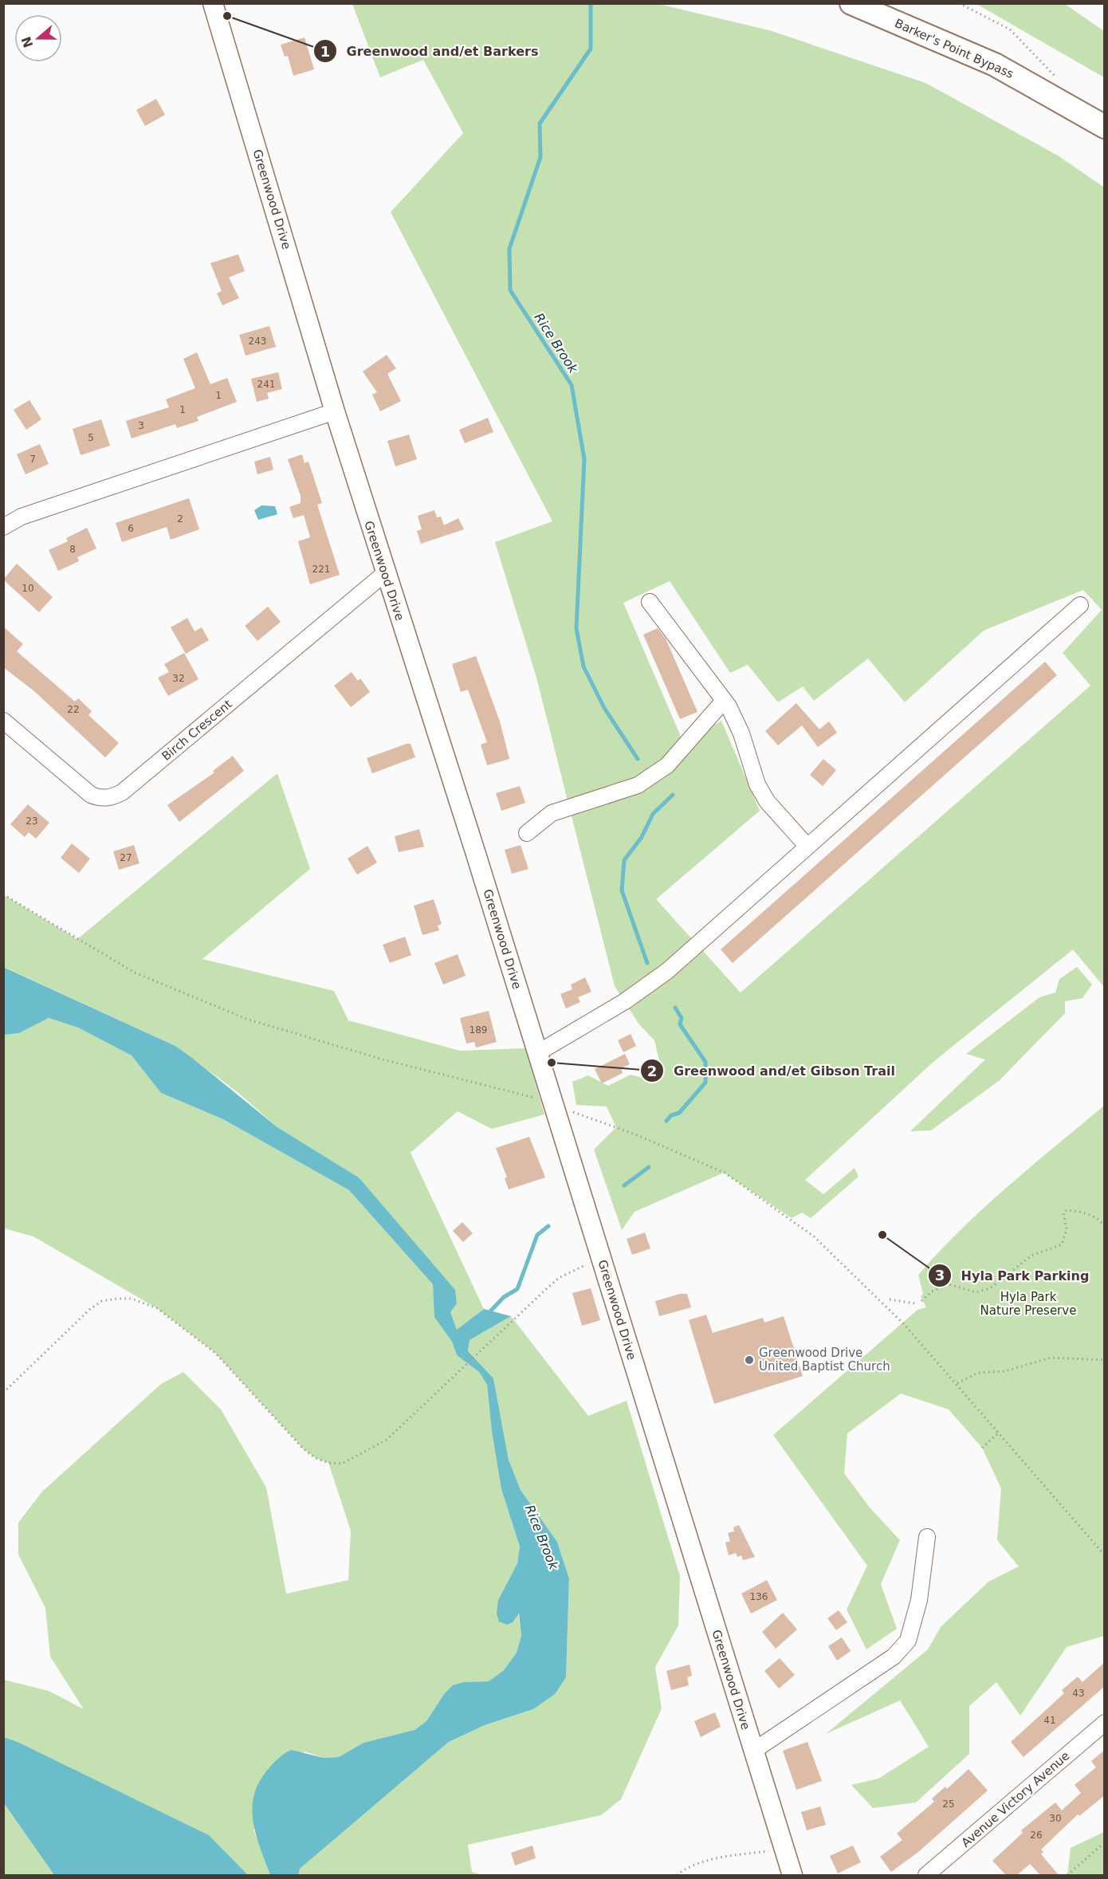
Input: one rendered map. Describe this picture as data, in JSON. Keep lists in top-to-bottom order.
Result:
{
  "streets": {
    "highway": ["Barker's Point Bypass"],
    "main road": ["Greenwood Drive"],
    "street": ["Birch Crescent", "Avenue Victory Avenue"]
  },
  "crossings": [
    ["Greenwood Drive", "Birch Crescent"]
  ],
  "water": ["Rice Brook"],
  "parks": ["Hyla Park Nature Preserve"],
  "places": [
    "Greenwood and/et Barkers",
    "Greenwood and/et Gibson Trail",
    "Hyla Park Parking",
    "Greenwood Drive United Baptist Church"
  ],
  "house_numbers": [
    "243",
    "241",
    "1",
    "1",
    "3",
    "5",
    "7",
    "2",
    "6",
    "8",
    "221",
    "10",
    "32",
    "22",
    "23",
    "27",
    "189",
    "136",
    "43",
    "41",
    "25",
    "30",
    "26"
  ],
  "north": "left"
}
